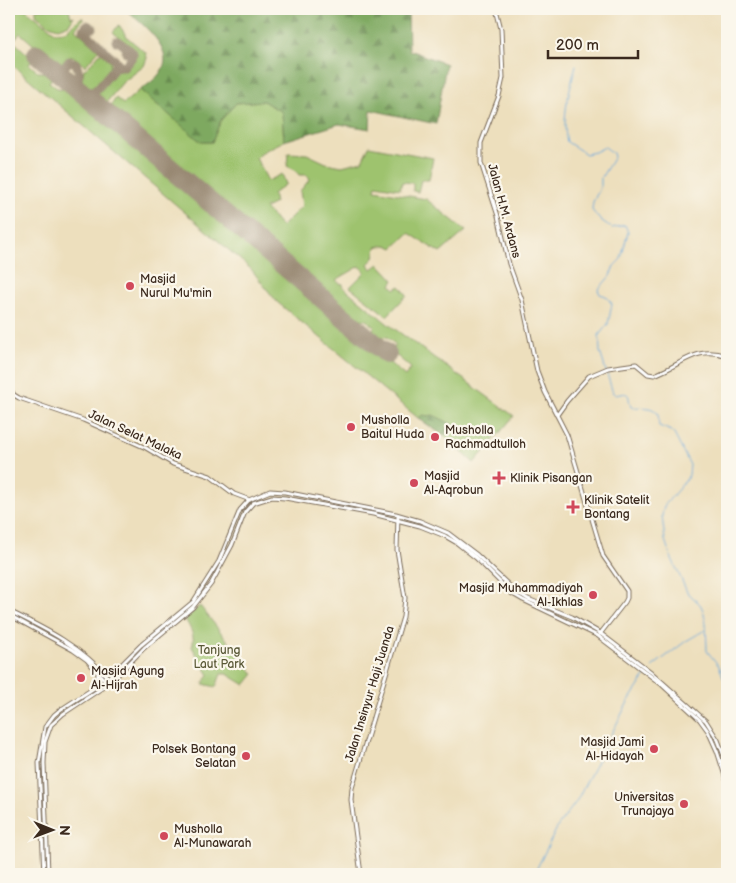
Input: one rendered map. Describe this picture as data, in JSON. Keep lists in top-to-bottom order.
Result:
{
  "streets": {
    "street": ["Jalan H.M. Ardans", "Jalan Selat Malaka", "Jalan Insinyur Haji Juanda"]
  },
  "parks": ["Tanjung Laut Park"],
  "places": {
    "other": [
      "Masjid Nurul Mu'min",
      "Musholla Baitul Huda",
      "Musholla Rachmadtulloh",
      "Masjid Al-Aqrobun",
      "Masjid Muhammadiyah Al-Ikhlas",
      "Masjid Agung Al-Hijrah",
      "Masjid Jami Al-Hidayah",
      "Polsek Bontang Selatan",
      "Universitas Trunajaya",
      "Musholla Al-Munawarah"
    ],
    "health": ["Klinik Pisangan", "Klinik Satelit Bontang"]
  },
  "scale_bar": "200 m",
  "north": "right"
}
